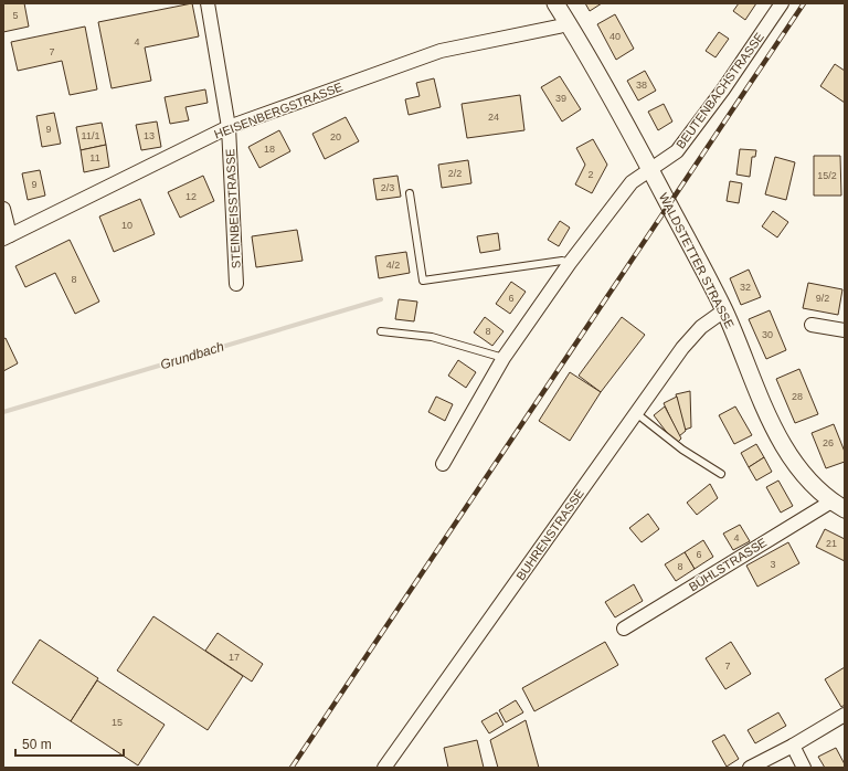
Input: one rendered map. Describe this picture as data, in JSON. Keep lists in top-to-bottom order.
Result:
{
  "streets": {
    "street": [
      "BEUTENBACHSTRASSE",
      "HEISENBERGSTRASSE",
      "STEINBEISSTRASSE",
      "WALDSTETTER STRASSE",
      "BUHRENSTRASSE",
      "BÜHLSTRASSE"
    ]
  },
  "crossings": [
    ["BEUTENBACHSTRASSE", "WALDSTETTER STRASSE"],
    ["HEISENBERGSTRASSE", "STEINBEISSTRASSE"],
    ["HEISENBERGSTRASSE", "WALDSTETTER STRASSE"],
    ["WALDSTETTER STRASSE", "BUHRENSTRASSE"],
    ["WALDSTETTER STRASSE", "BÜHLSTRASSE"]
  ],
  "water": ["Grundbach"],
  "house_numbers": [
    "5",
    "40",
    "4",
    "7",
    "38",
    "39",
    "24",
    "9",
    "11/1",
    "13",
    "20",
    "18",
    "11",
    "2/2",
    "2",
    "15/2",
    "9",
    "2/3",
    "12",
    "10",
    "4/2",
    "8",
    "32",
    "6",
    "9/2",
    "8",
    "30",
    "28",
    "26",
    "4",
    "21",
    "6",
    "3",
    "8",
    "17",
    "7",
    "15"
  ],
  "scale_bar": "50 m"
}
